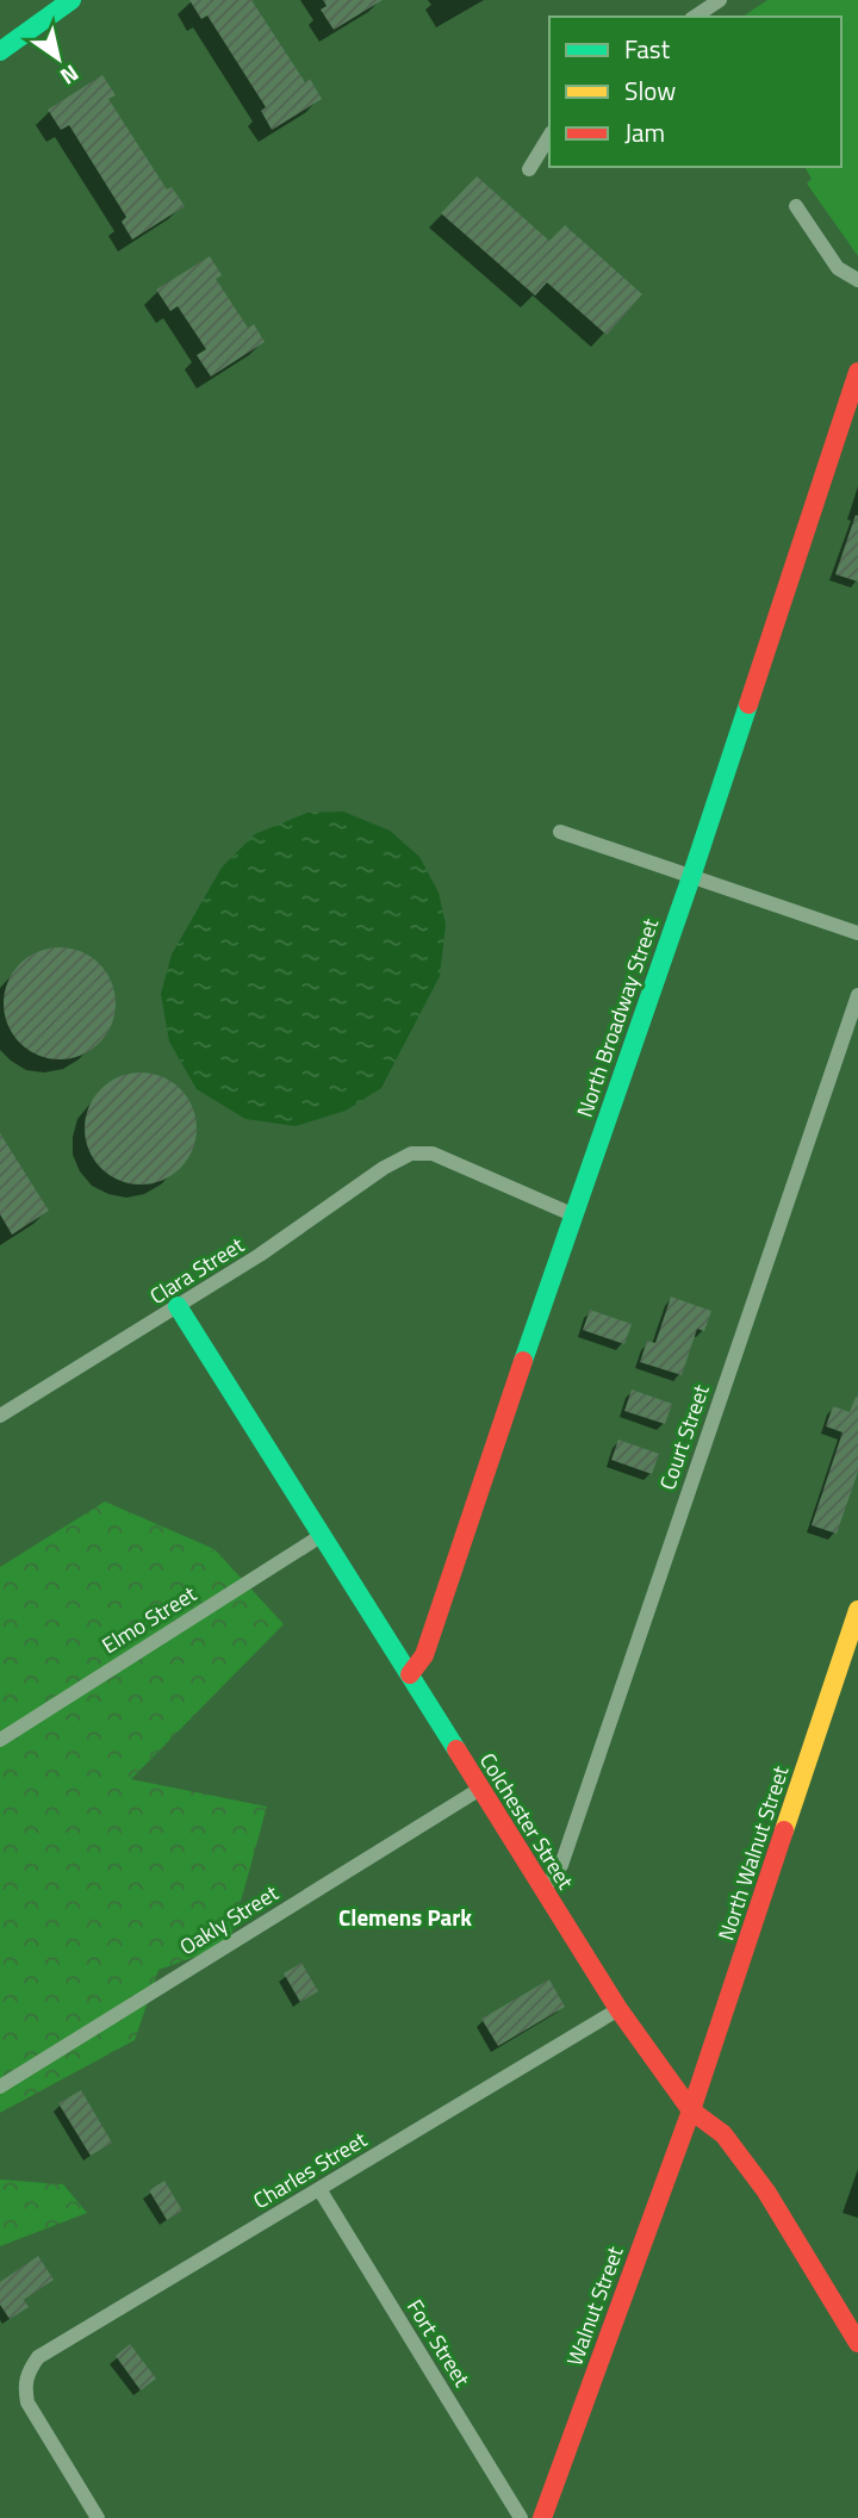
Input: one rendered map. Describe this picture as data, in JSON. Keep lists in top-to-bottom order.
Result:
{
  "streets": {
    "street": [
      "North Broadway Street",
      "Clara Street",
      "Court Street",
      "Elmo Street",
      "Colchester Street",
      "North Walnut Street",
      "Oakly Street",
      "Charles Street",
      "Walnut Street",
      "Fort Street"
    ]
  },
  "crossings": [
    ["North Broadway Street", "Clara Street"],
    ["North Broadway Street", "Colchester Street"],
    ["Clara Street", "Colchester Street"],
    ["Court Street", "Colchester Street"],
    ["Elmo Street", "Colchester Street"],
    ["Colchester Street", "North Walnut Street"],
    ["Colchester Street", "Oakly Street"],
    ["Colchester Street", "Charles Street"],
    ["Colchester Street", "Walnut Street"],
    ["North Walnut Street", "Walnut Street"],
    ["Charles Street", "Fort Street"]
  ],
  "districts": ["Clemens Park"],
  "legend": ["Fast", "Slow", "Jam"],
  "north": "bottom right"
}
